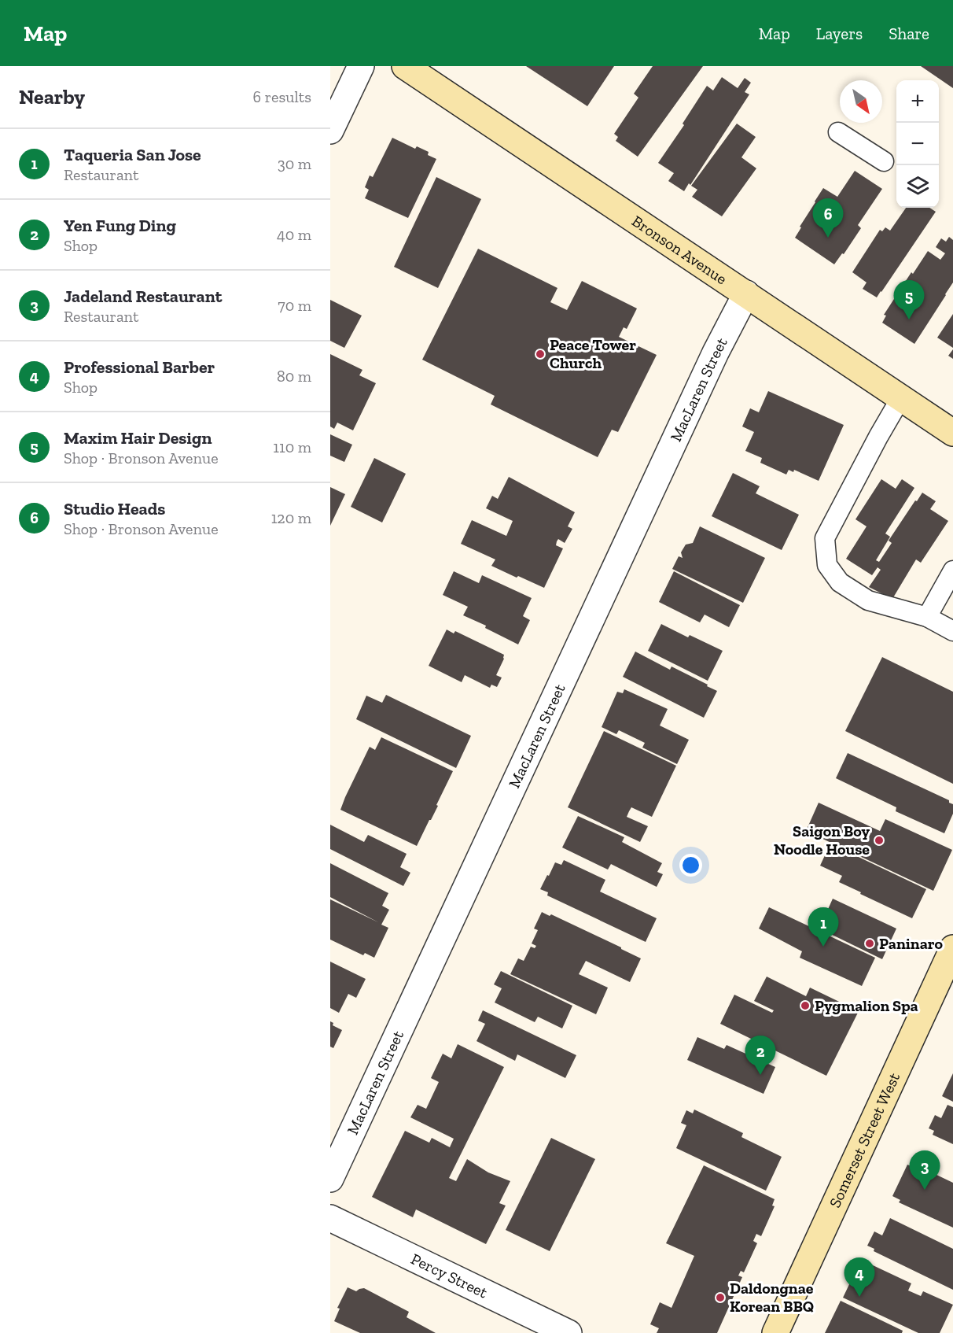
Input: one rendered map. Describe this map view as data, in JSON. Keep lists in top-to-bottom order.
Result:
{
  "streets": {
    "main road": ["Bronson Avenue", "Somerset Street West"],
    "street": ["MacLaren Street", "Percy Street"]
  },
  "crossings": [
    ["Bronson Avenue", "MacLaren Street"]
  ],
  "places": [
    "Peace Tower Church",
    "Saigon Boy Noodle House",
    "Paninaro",
    "Pygmalion Spa",
    "Daldongnae Korean BBQ"
  ],
  "north": "bottom right",
  "page": {
    "header": "Map",
    "nav": ["Map", "Layers", "Share"],
    "heading": ["Nearby", "6 results"],
    "map_buttons": ["+", "−"],
    "list": [
      {
        "mark": "1",
        "name": "Taqueria San Jose",
        "note": "Restaurant",
        "value": "30 m"
      },
      {
        "mark": "2",
        "name": "Yen Fung Ding",
        "note": "Shop",
        "value": "40 m"
      },
      {
        "mark": "3",
        "name": "Jadeland Restaurant",
        "note": "Restaurant",
        "value": "70 m"
      },
      {
        "mark": "4",
        "name": "Professional Barber",
        "note": "Shop",
        "value": "80 m"
      },
      {
        "mark": "5",
        "name": "Maxim Hair Design",
        "note": "Shop · Bronson Avenue",
        "value": "110 m"
      },
      {
        "mark": "6",
        "name": "Studio Heads",
        "note": "Shop · Bronson Avenue",
        "value": "120 m"
      }
    ],
    "pins": [
      "6",
      "5",
      "1",
      "2",
      "3",
      "4"
    ]
  }
}
